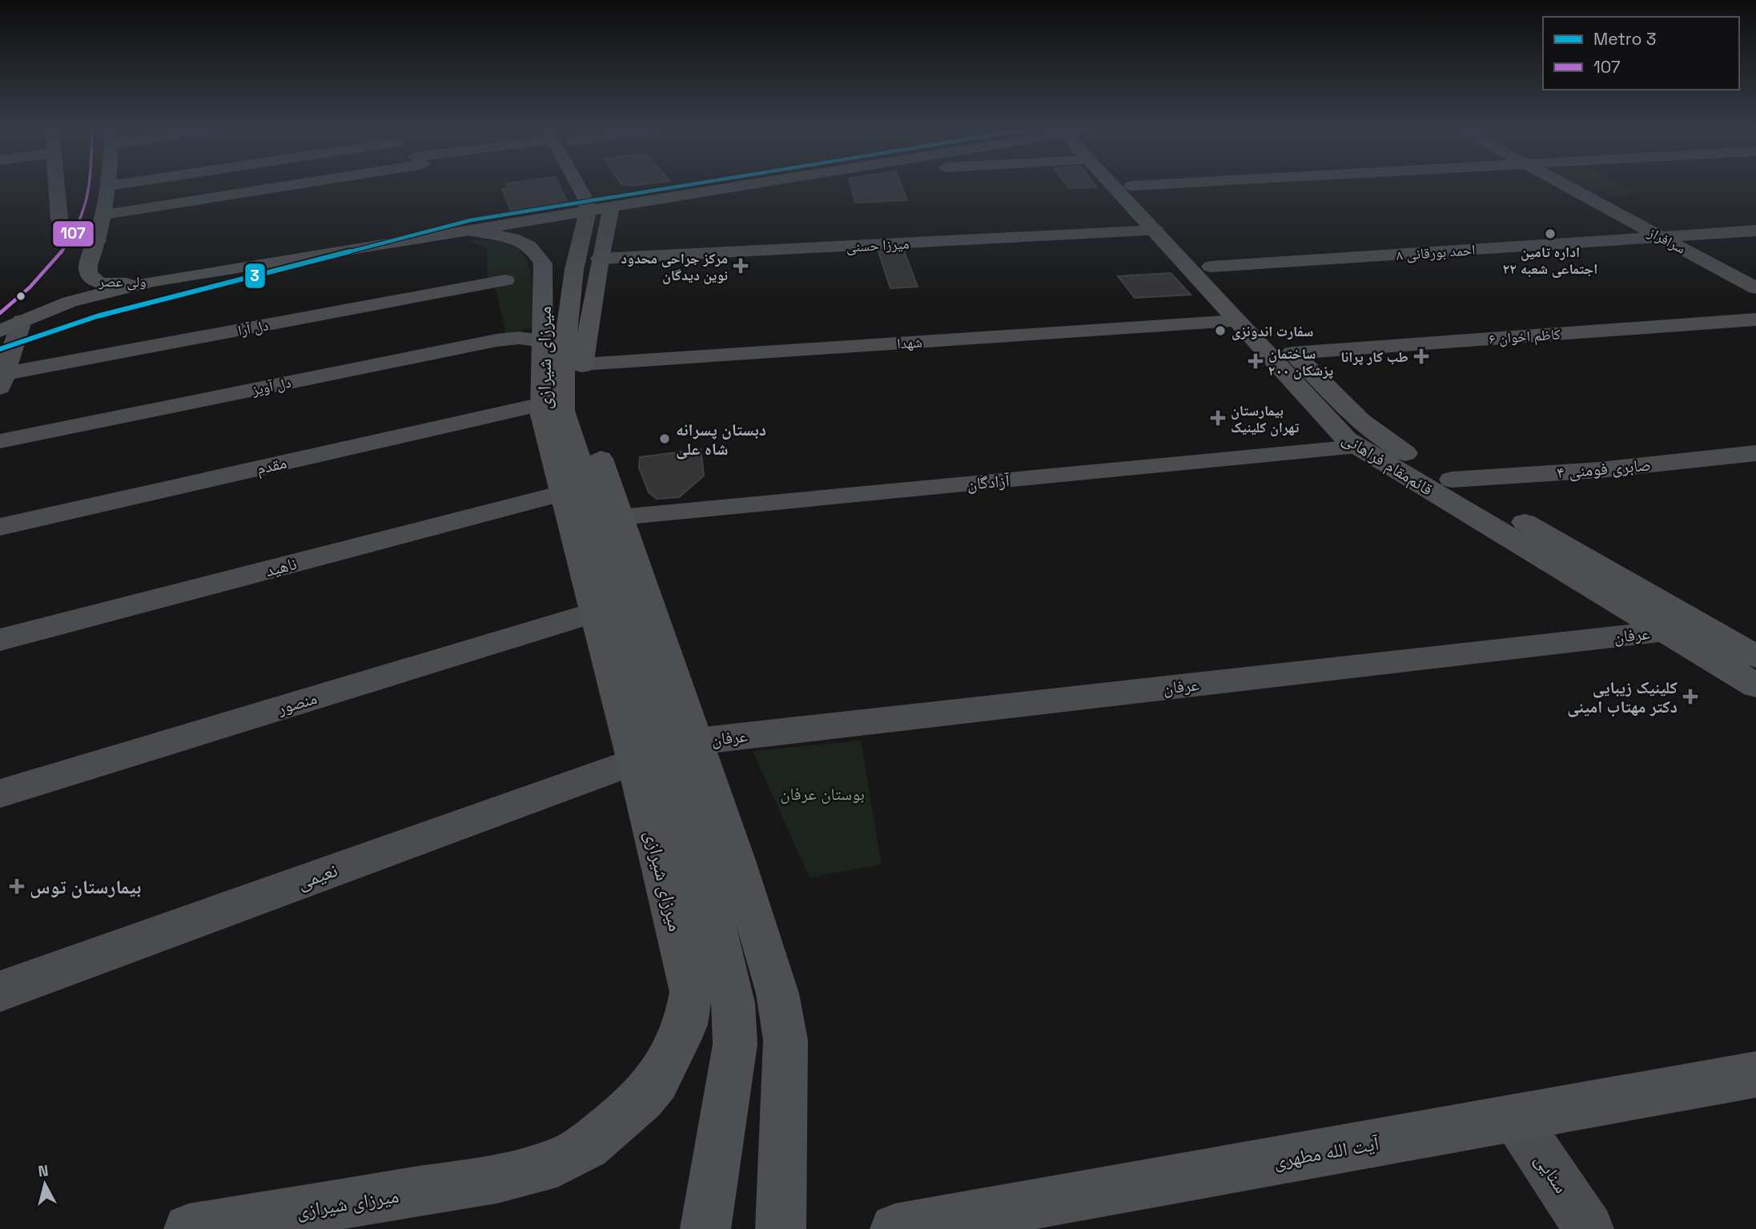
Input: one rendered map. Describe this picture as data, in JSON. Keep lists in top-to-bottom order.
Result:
{
  "streets": {
    "main road": [
      "ولی عصر",
      "میرزای شیرازی",
      "قائم‌مقام فراهانی",
      "آیت الله مطهری"
    ],
    "street": [
      "سرافراز",
      "میرزا حسنی",
      "احمد بورقانی ۸",
      "دل آرا",
      "کاظم اخوان ۶",
      "شهدا",
      "دل آویز",
      "مقدم",
      "صابری فومنی ۴",
      "آزادگان",
      "ناهید",
      "عرفان",
      "منصور",
      "نعیمی",
      "سنایی"
    ]
  },
  "crossings": [
    ["سرافراز", "احمد بورقانی ۸"],
    ["میرزا حسنی", "قائم‌مقام فراهانی"],
    ["احمد بورقانی ۸", "قائم‌مقام فراهانی"],
    ["کاظم اخوان ۶", "قائم‌مقام فراهانی"],
    ["شهدا", "قائم‌مقام فراهانی"],
    ["میرزای شیرازی", "دل آویز"],
    ["میرزای شیرازی", "مقدم"],
    ["میرزای شیرازی", "ناهید"],
    ["میرزای شیرازی", "منصور"],
    ["میرزای شیرازی", "نعیمی"],
    ["قائم‌مقام فراهانی", "صابری فومنی ۴"],
    ["قائم‌مقام فراهانی", "آزادگان"],
    ["قائم‌مقام فراهانی", "عرفان"],
    ["آیت الله مطهری", "سنایی"]
  ],
  "parks": ["بوستان عرفان"],
  "places": {
    "other": ["اداره تامین اجتماعی شعبه ۲۲", "سفارت اندونزی", "دبستان پسرانه شاه علی"],
    "health": [
      "مرکز جراحی محدود نوین دیدگان",
      "طب کار پرانا",
      "ساختمان پزشکان ۲۰۰",
      "بیمارستان تهران کلینیک",
      "کلینیک زیبایی دکتر مهتاب امینی",
      "بیمارستان توس"
    ]
  },
  "lines": ["metro line 3", "transit line 107"],
  "legend": ["Metro 3", "107"],
  "north": "top"
}
